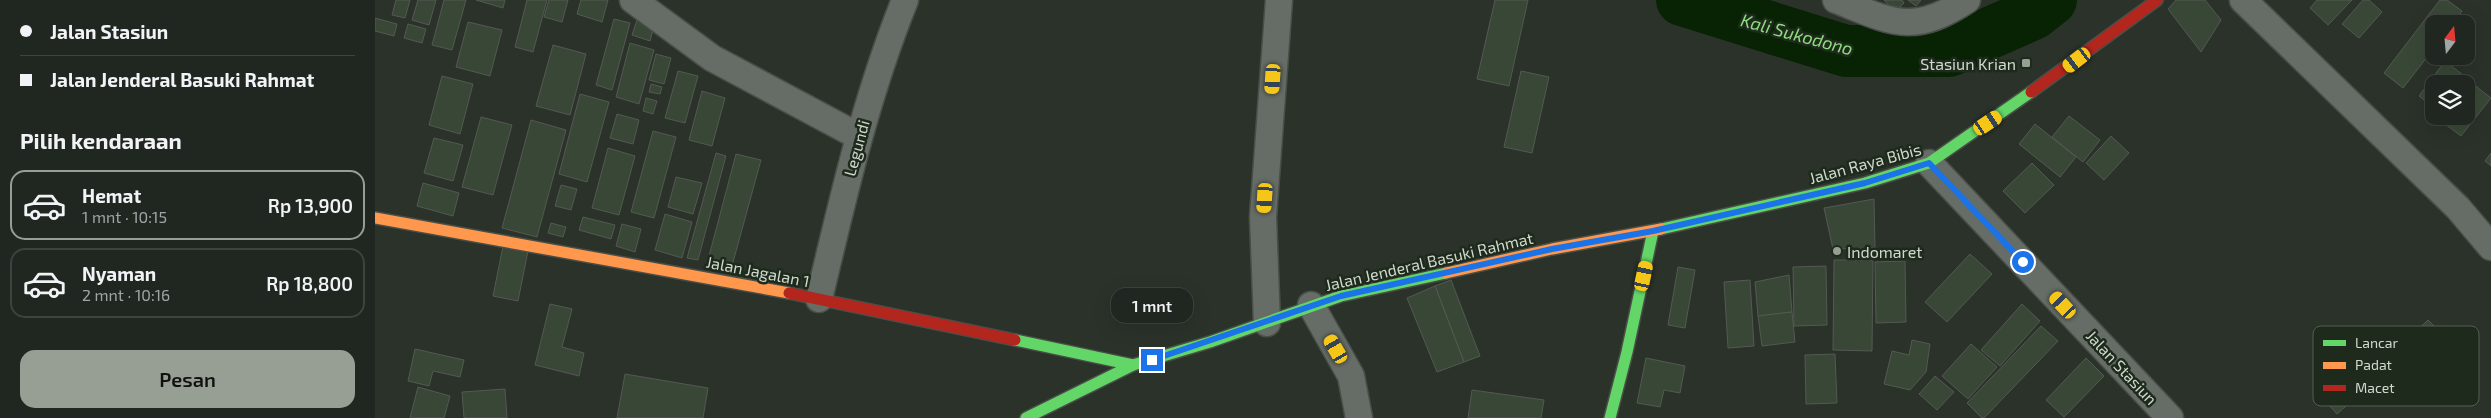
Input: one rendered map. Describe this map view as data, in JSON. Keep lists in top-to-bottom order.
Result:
{
  "streets": {
    "main road": ["Jalan Raya Bibis", "Jalan Jenderal Basuki Rahmat", "Jalan Jagalan 1"],
    "street": ["Legundi", "Jalan Stasiun"]
  },
  "crossings": [
    ["Legundi", "Jalan Jagalan 1"],
    ["Jalan Raya Bibis", "Jalan Jenderal Basuki Rahmat"],
    ["Jalan Raya Bibis", "Jalan Stasiun"],
    ["Jalan Jenderal Basuki Rahmat", "Jalan Jagalan 1"]
  ],
  "water": ["Kali Sukodono"],
  "places": {
    "transit": ["Stasiun Krian"],
    "other": ["Indomaret"]
  },
  "legend": ["Lancar", "Padat", "Macet"],
  "north": "top",
  "page": {
    "banner": ["Jalan Stasiun", "Jalan Jenderal Basuki Rahmat"],
    "heading": "Pilih kendaraan",
    "list": [
      {
        "name": "Hemat",
        "note": "1 mnt · 10:15",
        "value": "Rp 13,900"
      },
      {
        "name": "Nyaman",
        "note": "2 mnt · 10:16",
        "value": "Rp 18,800"
      }
    ],
    "bubble": "1 mnt",
    "buttons": "Pesan"
  }
}
